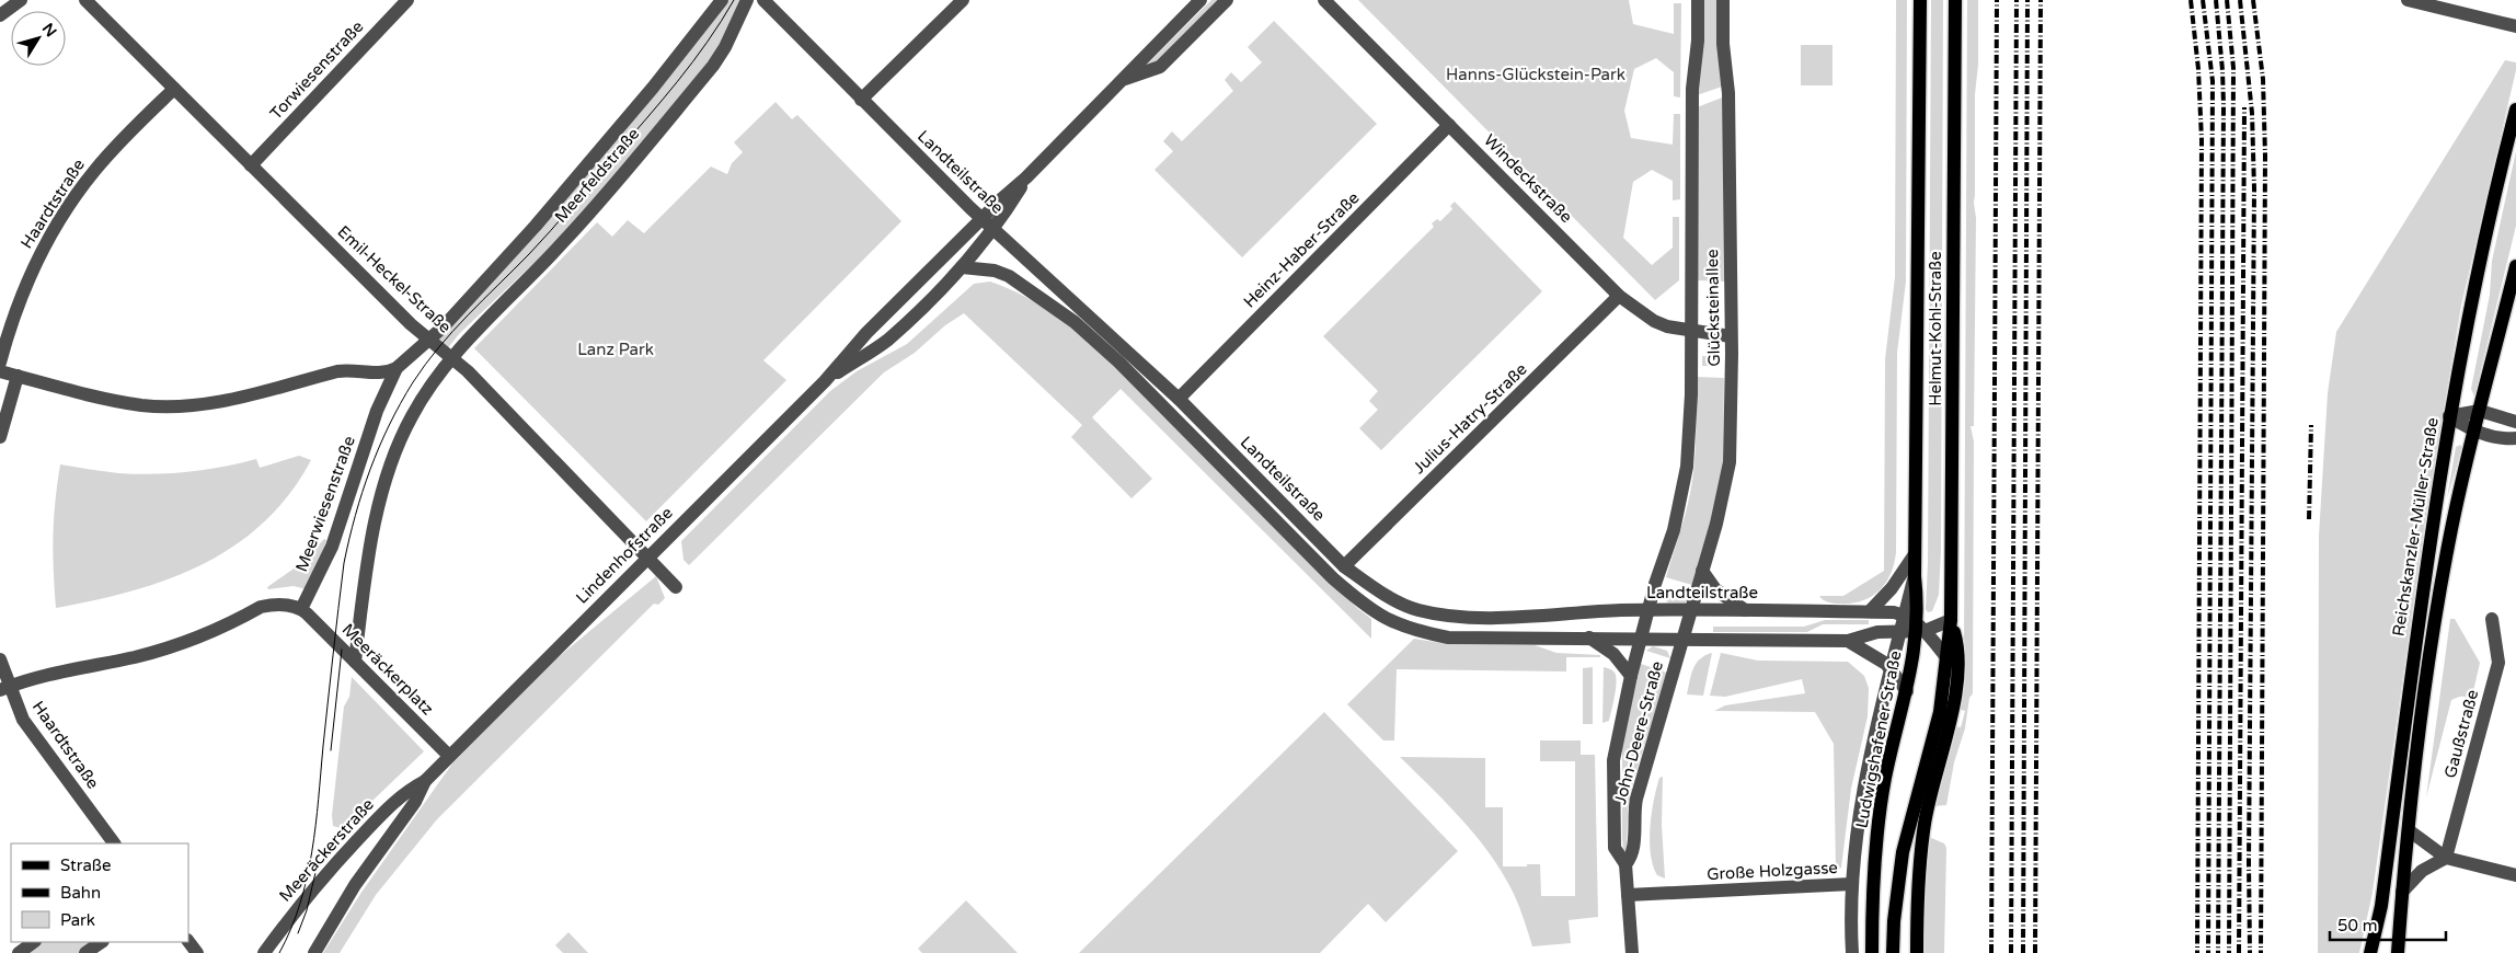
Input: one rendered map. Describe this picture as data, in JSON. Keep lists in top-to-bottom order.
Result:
{
  "streets": {
    "main road": ["Helmut-Kohl-Straße", "Reichskanzler-Müller-Straße", "Ludwigshafener Straße"],
    "street": [
      "Torwiesenstraße",
      "Landteilstraße",
      "Meerfeldstraße",
      "Windeckstraße",
      "Haardtstraße",
      "Heinz-Haber-Straße",
      "Emil-Heckel-Straße",
      "Glücksteinallee",
      "Julius-Hatry-Straße",
      "Meerwiesenstraße",
      "Lindenhofstraße",
      "Meeräckerplatz",
      "John-Deere-Straße",
      "Gaußstraße",
      "Meeräckerstraße",
      "Große Holzgasse"
    ]
  },
  "crossings": [
    ["Torwiesenstraße", "Emil-Heckel-Straße"],
    ["Landteilstraße", "Heinz-Haber-Straße"],
    ["Landteilstraße", "Glücksteinallee"],
    ["Landteilstraße", "Helmut-Kohl-Straße"],
    ["Landteilstraße", "Julius-Hatry-Straße"],
    ["Landteilstraße", "Lindenhofstraße"],
    ["Landteilstraße", "John-Deere-Straße"],
    ["Landteilstraße", "Ludwigshafener Straße"],
    ["Meerfeldstraße", "Emil-Heckel-Straße"],
    ["Meerfeldstraße", "Meerwiesenstraße"],
    ["Windeckstraße", "Heinz-Haber-Straße"],
    ["Windeckstraße", "Glücksteinallee"],
    ["Windeckstraße", "Julius-Hatry-Straße"],
    ["Haardtstraße", "Emil-Heckel-Straße"],
    ["Emil-Heckel-Straße", "Meerwiesenstraße"],
    ["Emil-Heckel-Straße", "Lindenhofstraße"],
    ["Glücksteinallee", "John-Deere-Straße"],
    ["Helmut-Kohl-Straße", "Ludwigshafener Straße"],
    ["Meerwiesenstraße", "Meeräckerplatz"],
    ["Lindenhofstraße", "Meeräckerplatz"],
    ["Lindenhofstraße", "Meeräckerstraße"],
    ["Meeräckerplatz", "Meeräckerstraße"],
    ["John-Deere-Straße", "Große Holzgasse"]
  ],
  "parks": ["Hanns-Glückstein-Park", "Lanz Park"],
  "legend": ["Straße", "Bahn", "Park"],
  "scale_bar": "50 m",
  "north": "top right"
}
